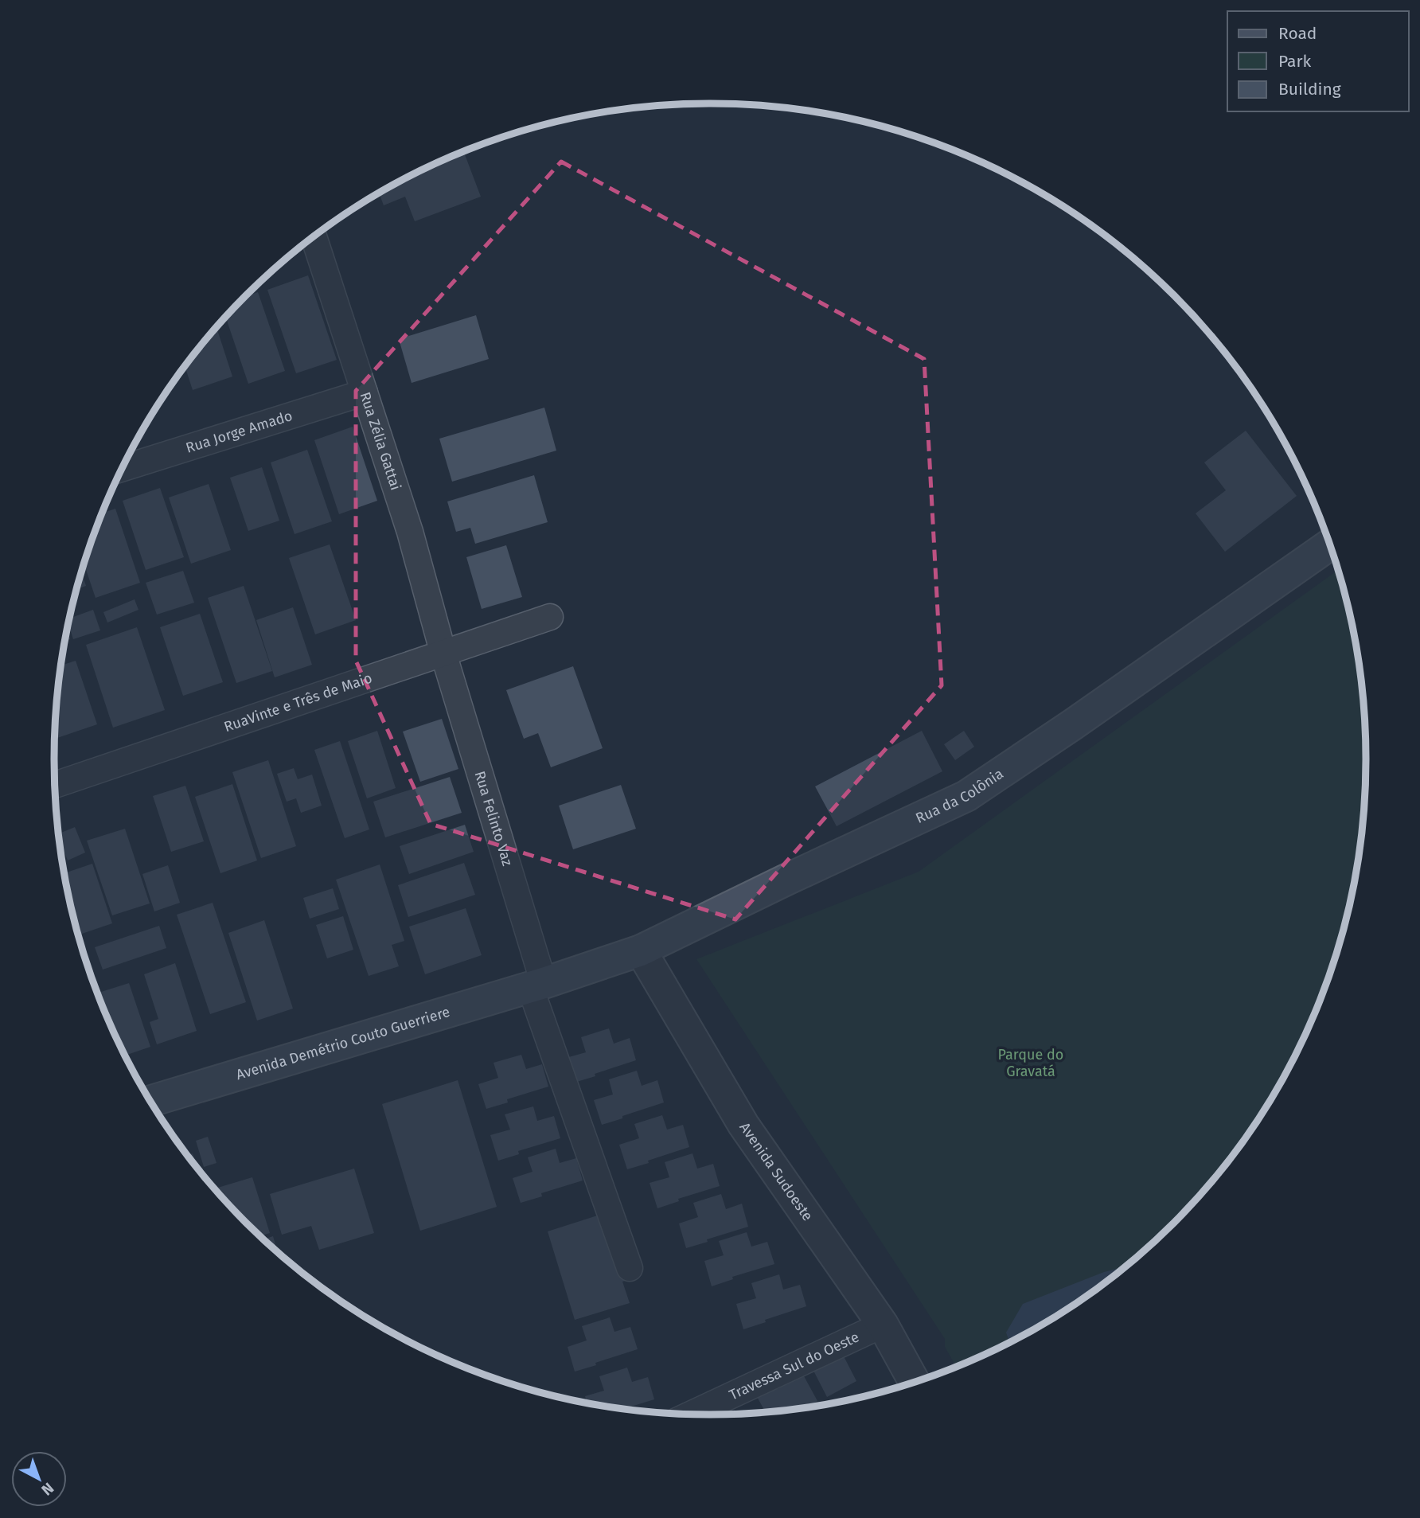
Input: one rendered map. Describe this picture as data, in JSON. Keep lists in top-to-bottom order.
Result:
{
  "streets": {
    "main road": ["Rua da Colônia", "Avenida Demétrio Couto Guerriere"],
    "street": [
      "Rua Jorge Amado",
      "Rua Zélia Gattai",
      "RuaVinte e Três de Maio",
      "Rua Felinto Vaz",
      "Avenida Sudoeste",
      "Travessa Sul do Oeste"
    ]
  },
  "crossings": [
    ["Rua Jorge Amado", "Rua Zélia Gattai"],
    ["Rua Zélia Gattai", "RuaVinte e Três de Maio"],
    ["Rua Zélia Gattai", "Rua Felinto Vaz"],
    ["RuaVinte e Três de Maio", "Rua Felinto Vaz"],
    ["Rua da Colônia", "Rua Felinto Vaz"],
    ["Rua da Colônia", "Avenida Demétrio Couto Guerriere"],
    ["Rua da Colônia", "Avenida Sudoeste"],
    ["Rua Felinto Vaz", "Avenida Demétrio Couto Guerriere"],
    ["Avenida Sudoeste", "Travessa Sul do Oeste"]
  ],
  "parks": ["Parque do Gravatá"],
  "legend": ["Road", "Park", "Building"],
  "north": "bottom right"
}
